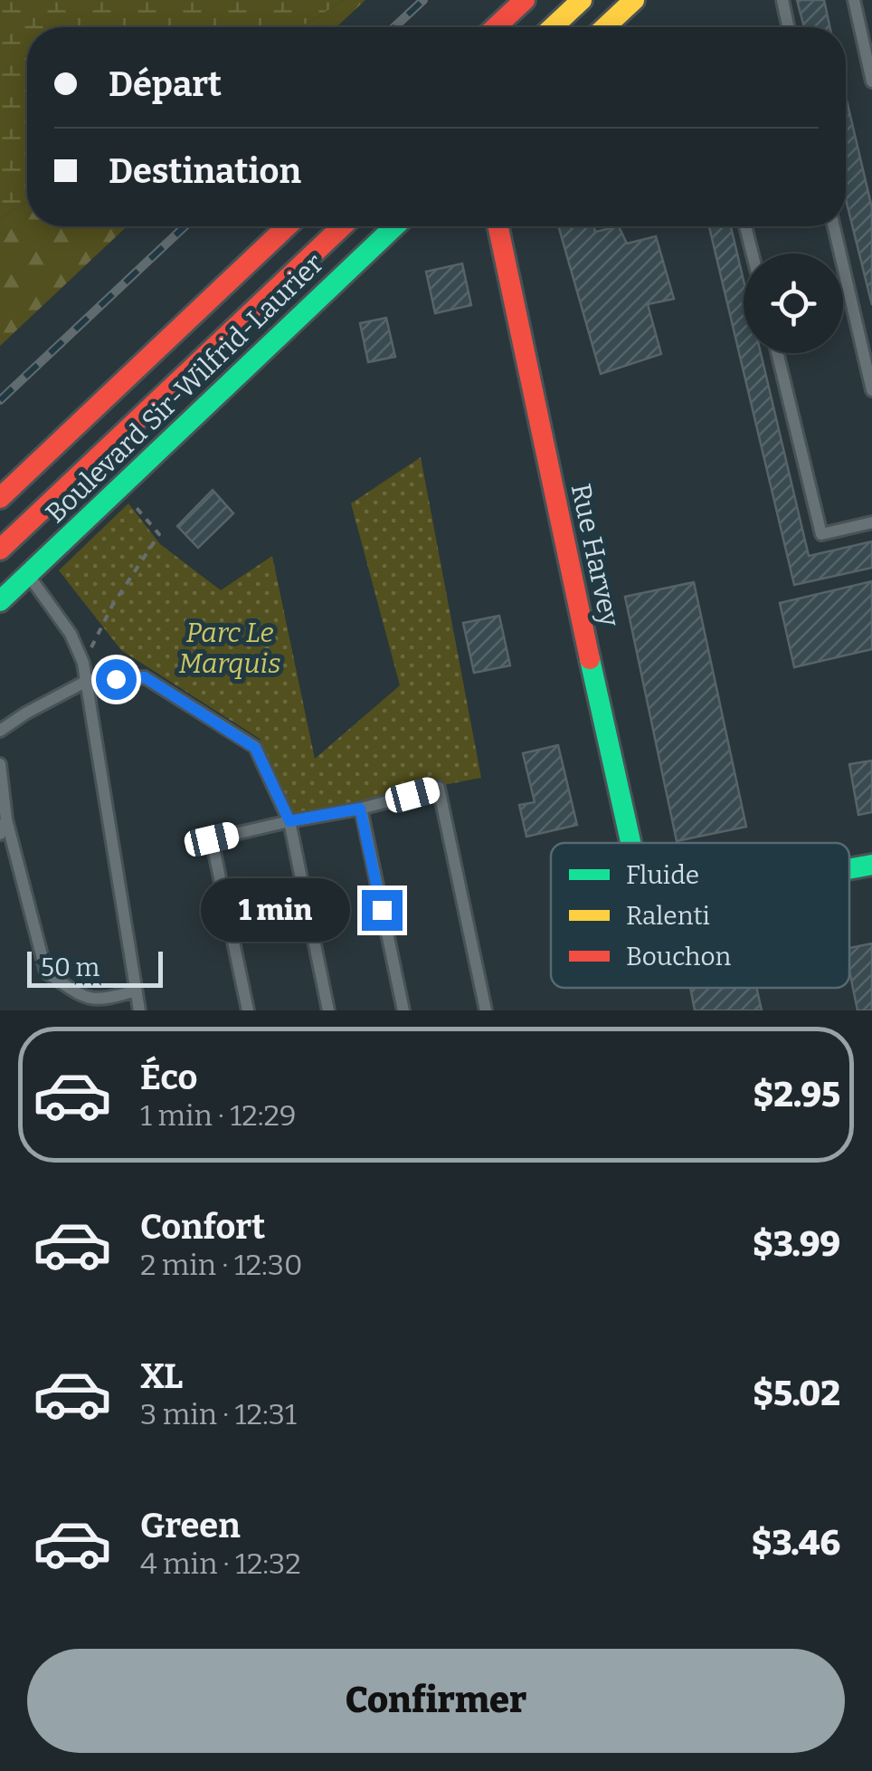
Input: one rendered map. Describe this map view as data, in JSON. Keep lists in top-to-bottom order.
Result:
{
  "streets": {
    "main road": ["Boulevard Sir-Wilfrid-Laurier", "Rue Harvey"]
  },
  "parks": ["Parc Le Marquis"],
  "legend": ["Fluide", "Ralenti", "Bouchon"],
  "scale_bar": "50 m",
  "page": {
    "banner": ["Départ", "Destination"],
    "bubble": "1 min",
    "scale": "50 m",
    "list": [
      {
        "name": "Éco",
        "note": "1 min · 12:29",
        "value": "$2.95"
      },
      {
        "name": "Confort",
        "note": "2 min · 12:30",
        "value": "$3.99"
      },
      {
        "name": "XL",
        "note": "3 min · 12:31",
        "value": "$5.02"
      },
      {
        "name": "Green",
        "note": "4 min · 12:32",
        "value": "$3.46"
      }
    ],
    "buttons": "Confirmer"
  }
}
